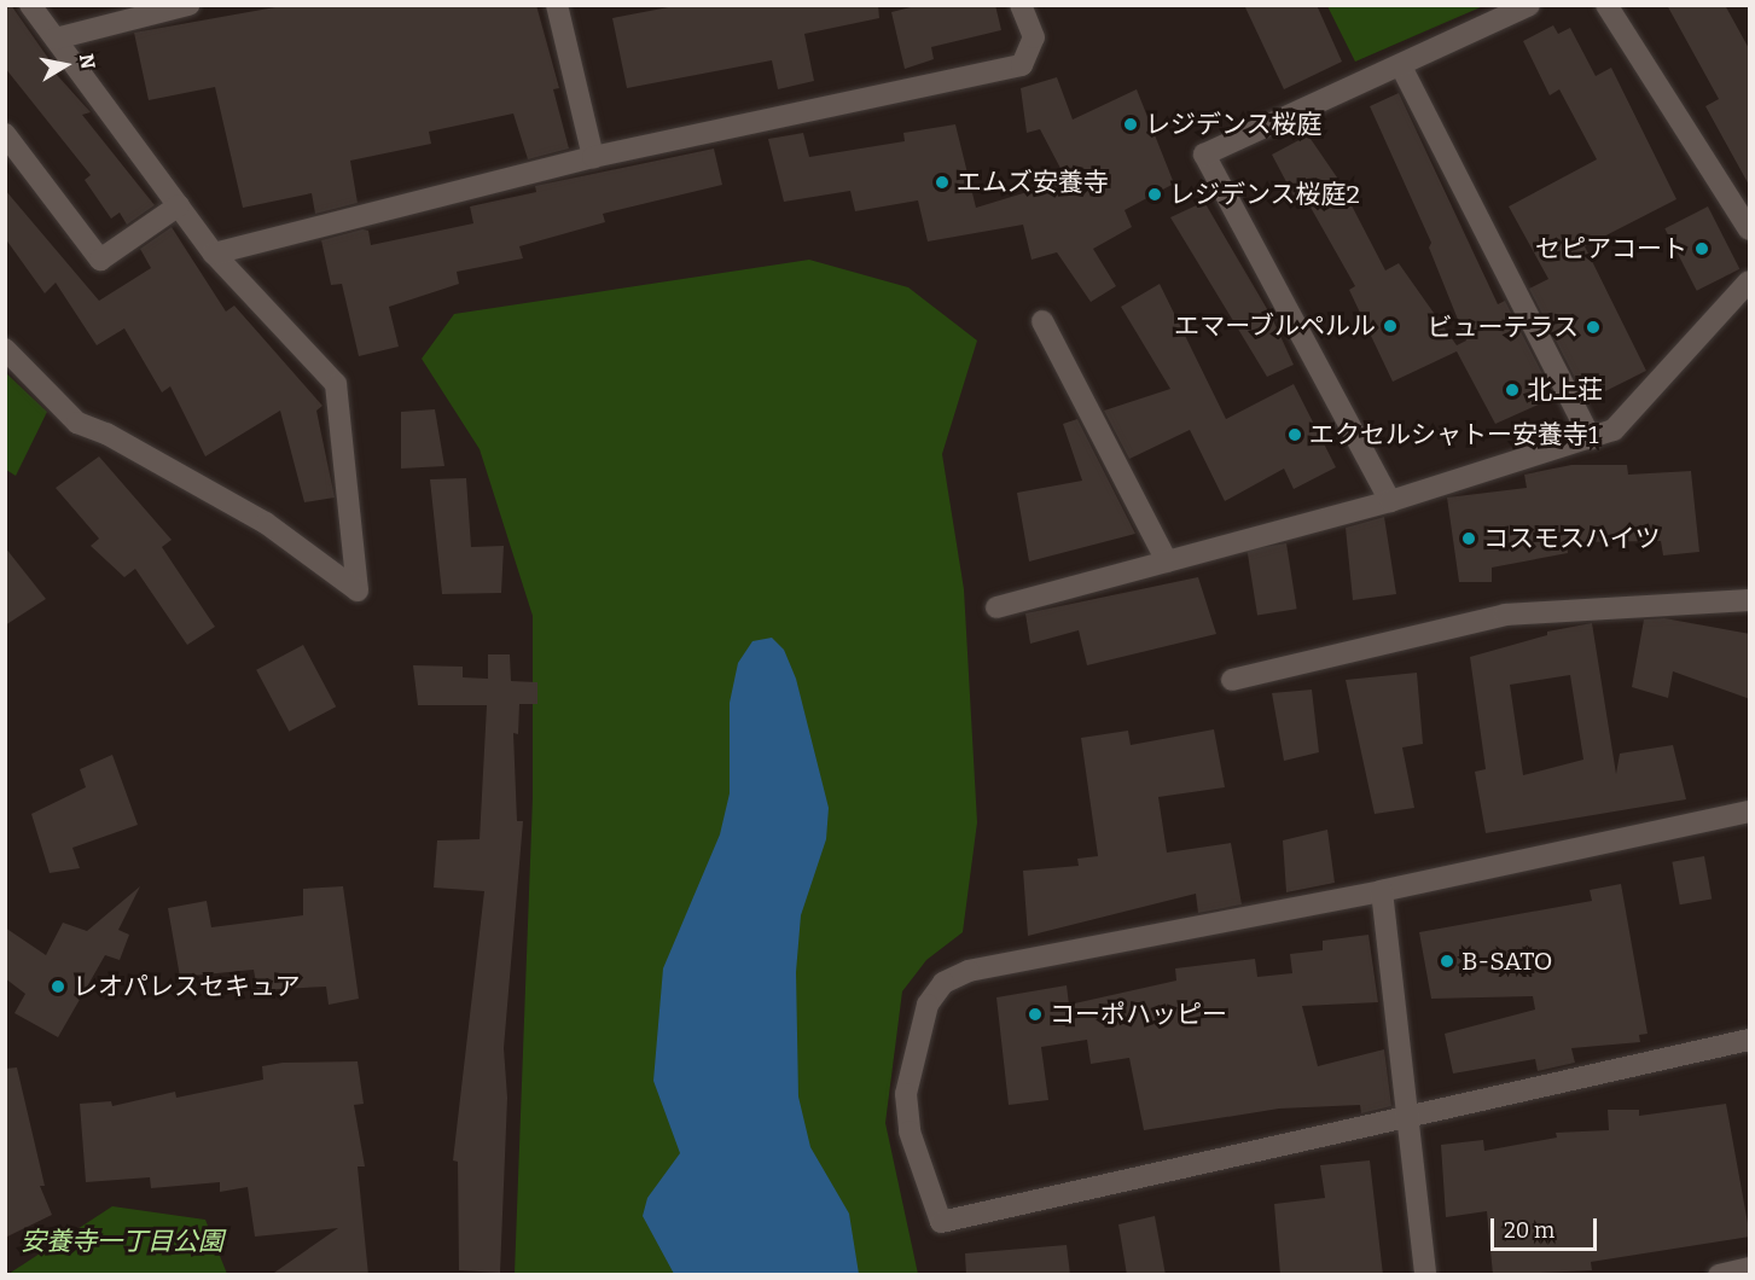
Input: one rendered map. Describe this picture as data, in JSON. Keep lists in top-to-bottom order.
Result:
{
  "parks": ["安養寺一丁目公園"],
  "places": [
    "レジデンス桜庭",
    "エムズ安養寺",
    "レジデンス桜庭2",
    "セピアコート",
    "エマーブルペルル",
    "ビューテラス",
    "北上荘",
    "エクセルシャトー安養寺1",
    "コスモスハイツ",
    "B-SATO",
    "レオパレスセキュア",
    "コーポハッピー"
  ],
  "scale_bar": "20 m",
  "north": "right"
}
